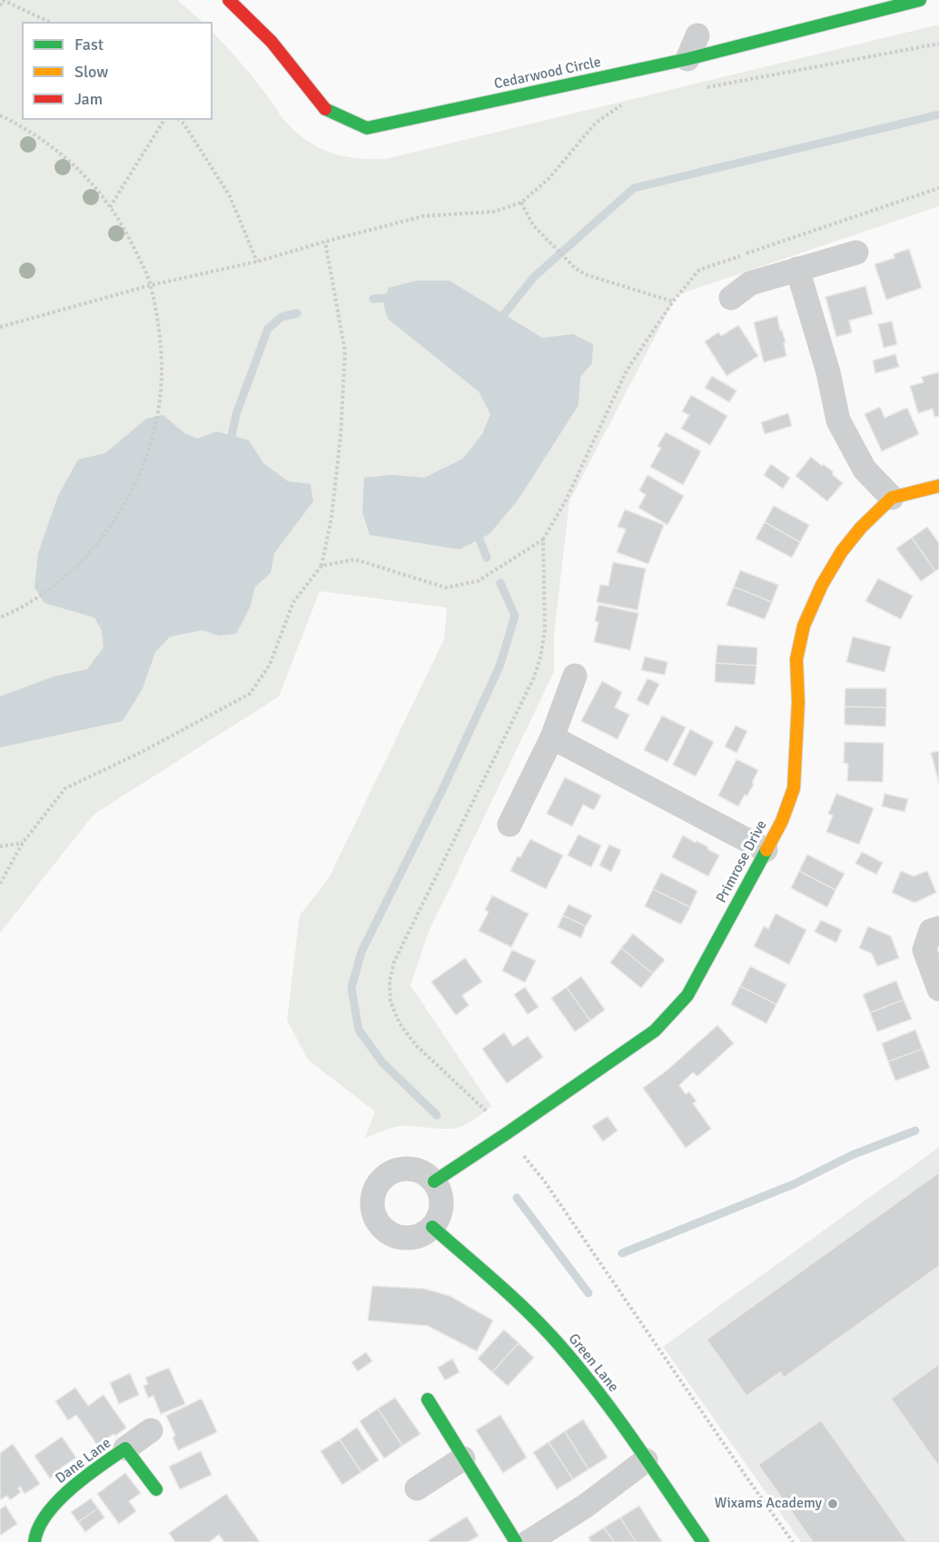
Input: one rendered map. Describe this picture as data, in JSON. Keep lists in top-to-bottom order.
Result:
{
  "streets": {
    "street": [
      "Cedarwood Circle",
      "Primrose Drive",
      "Green Lane",
      "Dane Lane"
    ]
  },
  "crossings": [
    ["Primrose Drive", "Green Lane"]
  ],
  "places": ["Wixams Academy"],
  "legend": ["Fast", "Slow", "Jam"]
}
